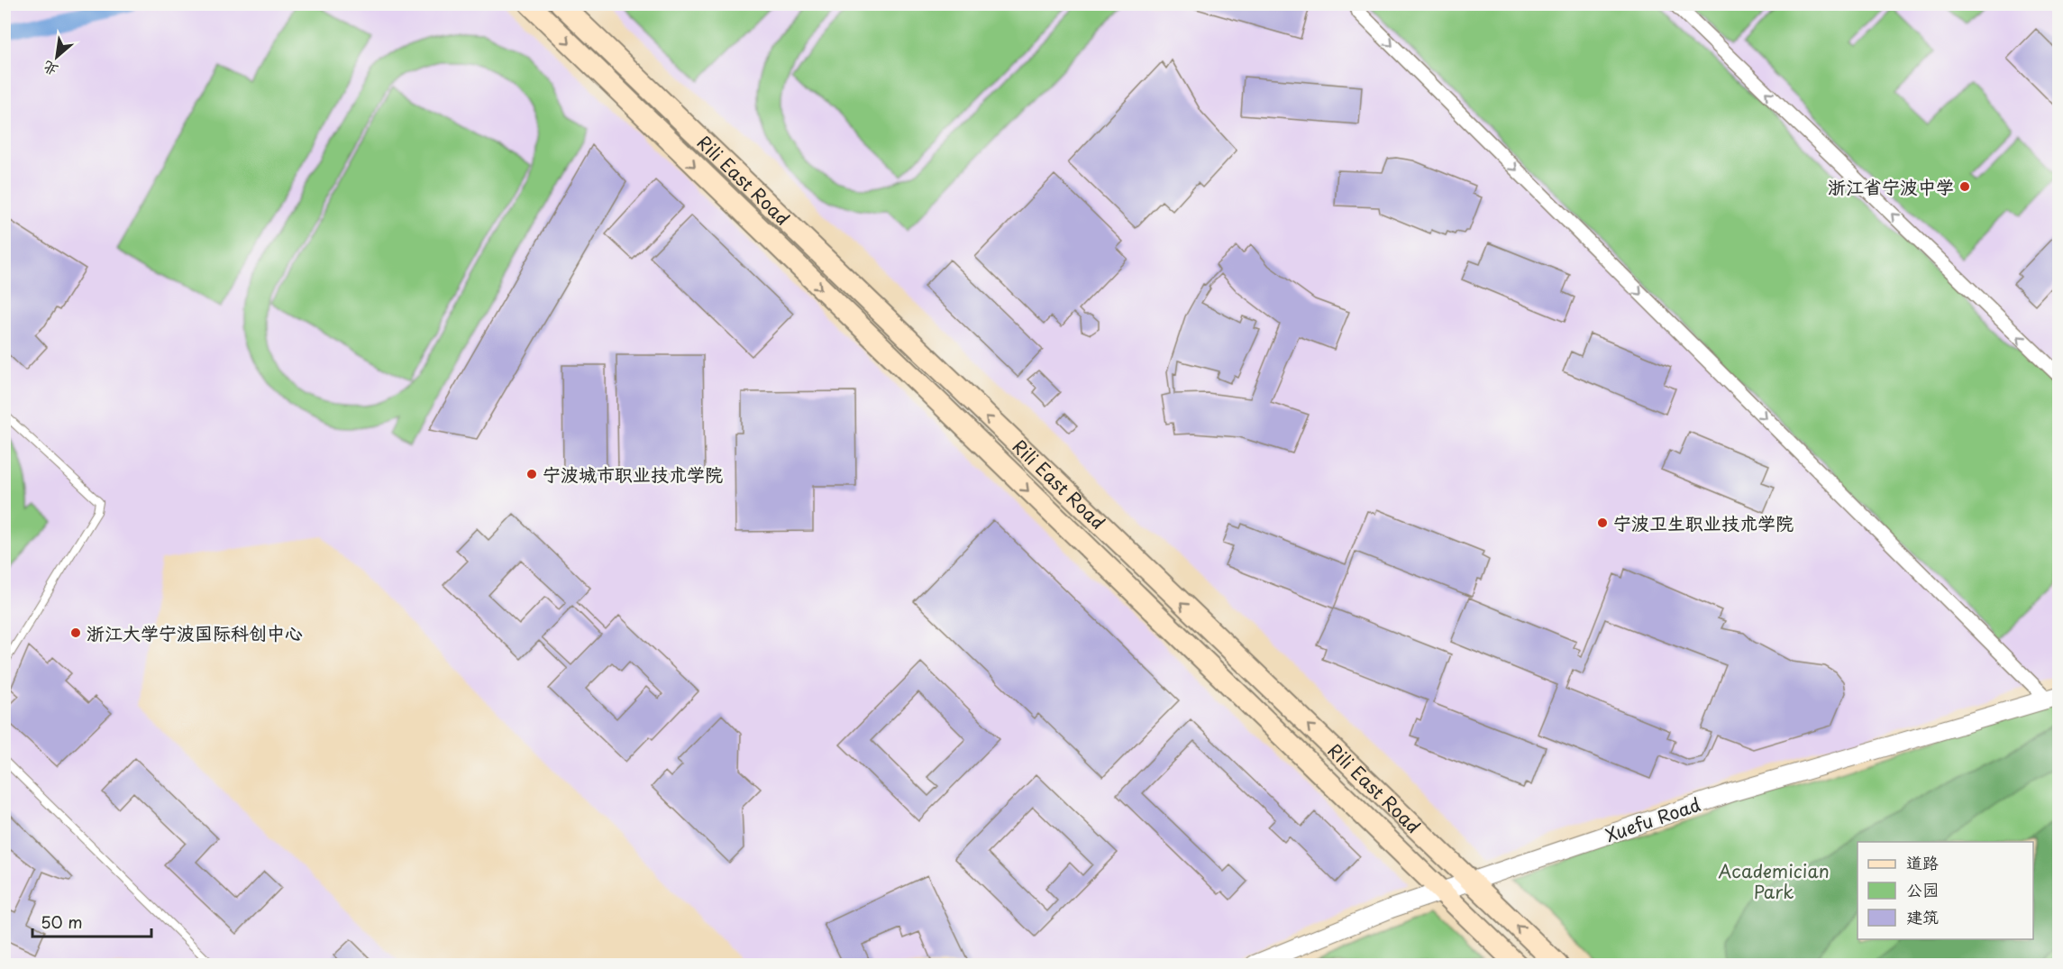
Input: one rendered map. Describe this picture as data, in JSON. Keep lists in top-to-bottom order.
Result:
{
  "streets": {
    "main road": ["Rili East Road"],
    "street": ["Xuefu Road"]
  },
  "crossings": [
    ["Rili East Road", "Xuefu Road"]
  ],
  "parks": ["Academician Park"],
  "places": [
    "浙江省宁波中学",
    "宁波城市职业技术学院",
    "宁波卫生职业技术学院",
    "浙江大学宁波国际科创中心"
  ],
  "legend": ["道路", "公园", "建筑"],
  "scale_bar": "50 m",
  "north": "bottom left"
}
